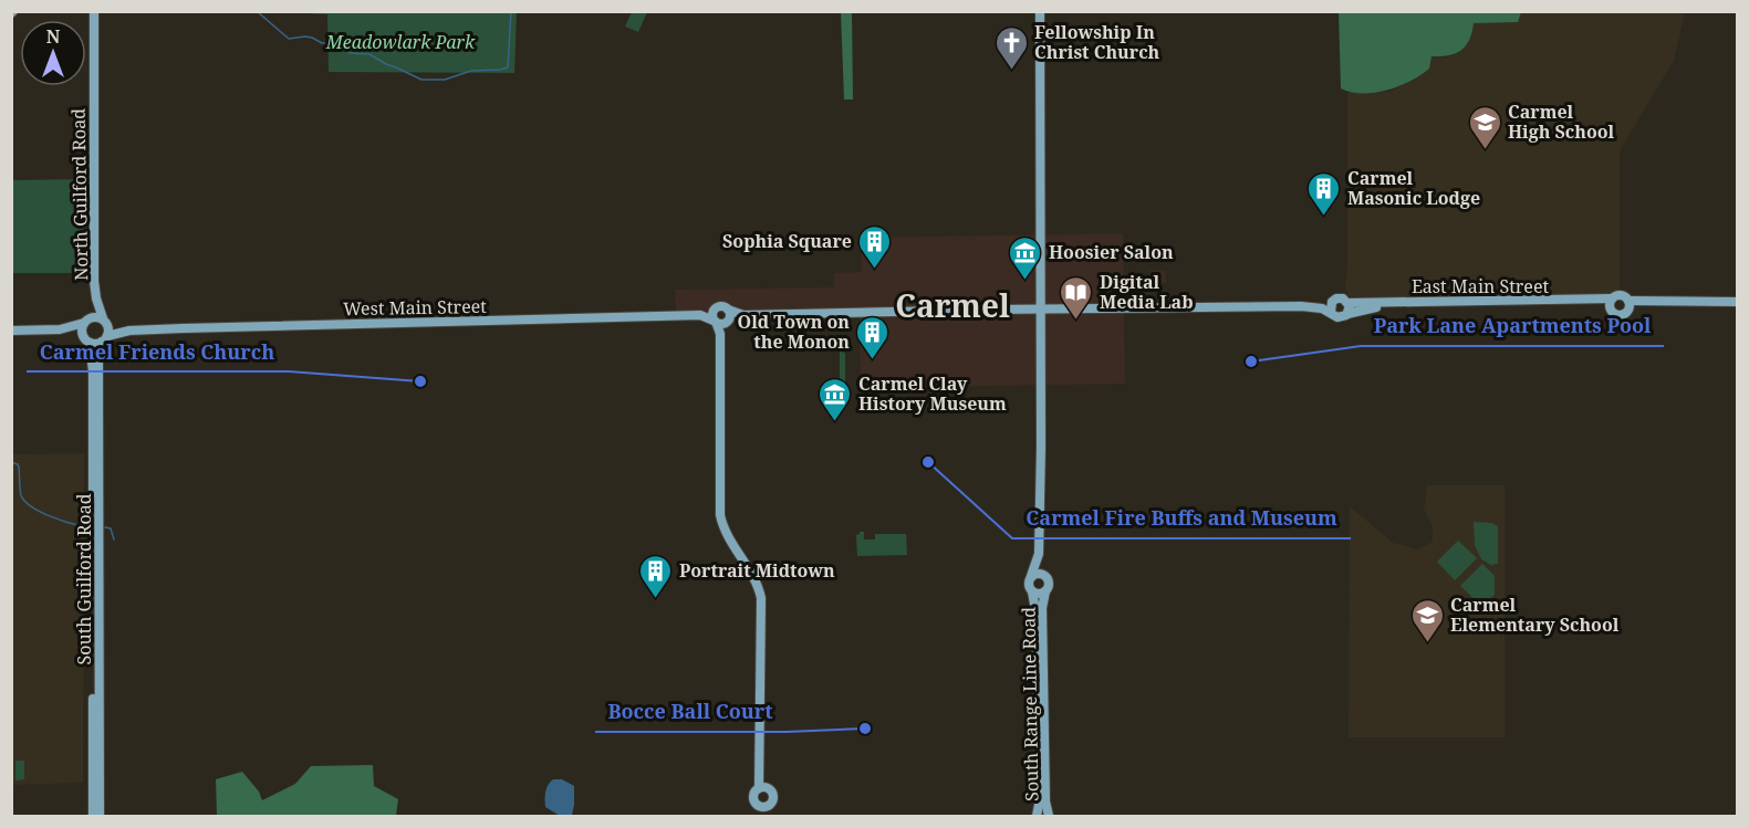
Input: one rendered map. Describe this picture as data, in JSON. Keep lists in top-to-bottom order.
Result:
{
  "streets": {
    "main road": [
      "North Guilford Road",
      "East Main Street",
      "West Main Street",
      "South Guilford Road",
      "South Range Line Road"
    ]
  },
  "crossings": [
    ["North Guilford Road", "West Main Street"],
    ["North Guilford Road", "South Guilford Road"],
    ["West Main Street", "South Guilford Road"]
  ],
  "districts": ["Carmel"],
  "parks": ["Meadowlark Park"],
  "places": {
    "church": ["Fellowship In Christ Church"],
    "school or university": ["Carmel High School", "Carmel Elementary School"],
    "building": [
      "Carmel Masonic Lodge",
      "Sophia Square",
      "Old Town on the Monon",
      "Portrait Midtown"
    ],
    "museum": ["Hoosier Salon", "Carmel Clay History Museum"],
    "library": ["Digital Media Lab"],
    "other": [
      "Park Lane Apartments Pool",
      "Carmel Friends Church",
      "Carmel Fire Buffs and Museum",
      "Bocce Ball Court"
    ]
  },
  "north": "top"
}
